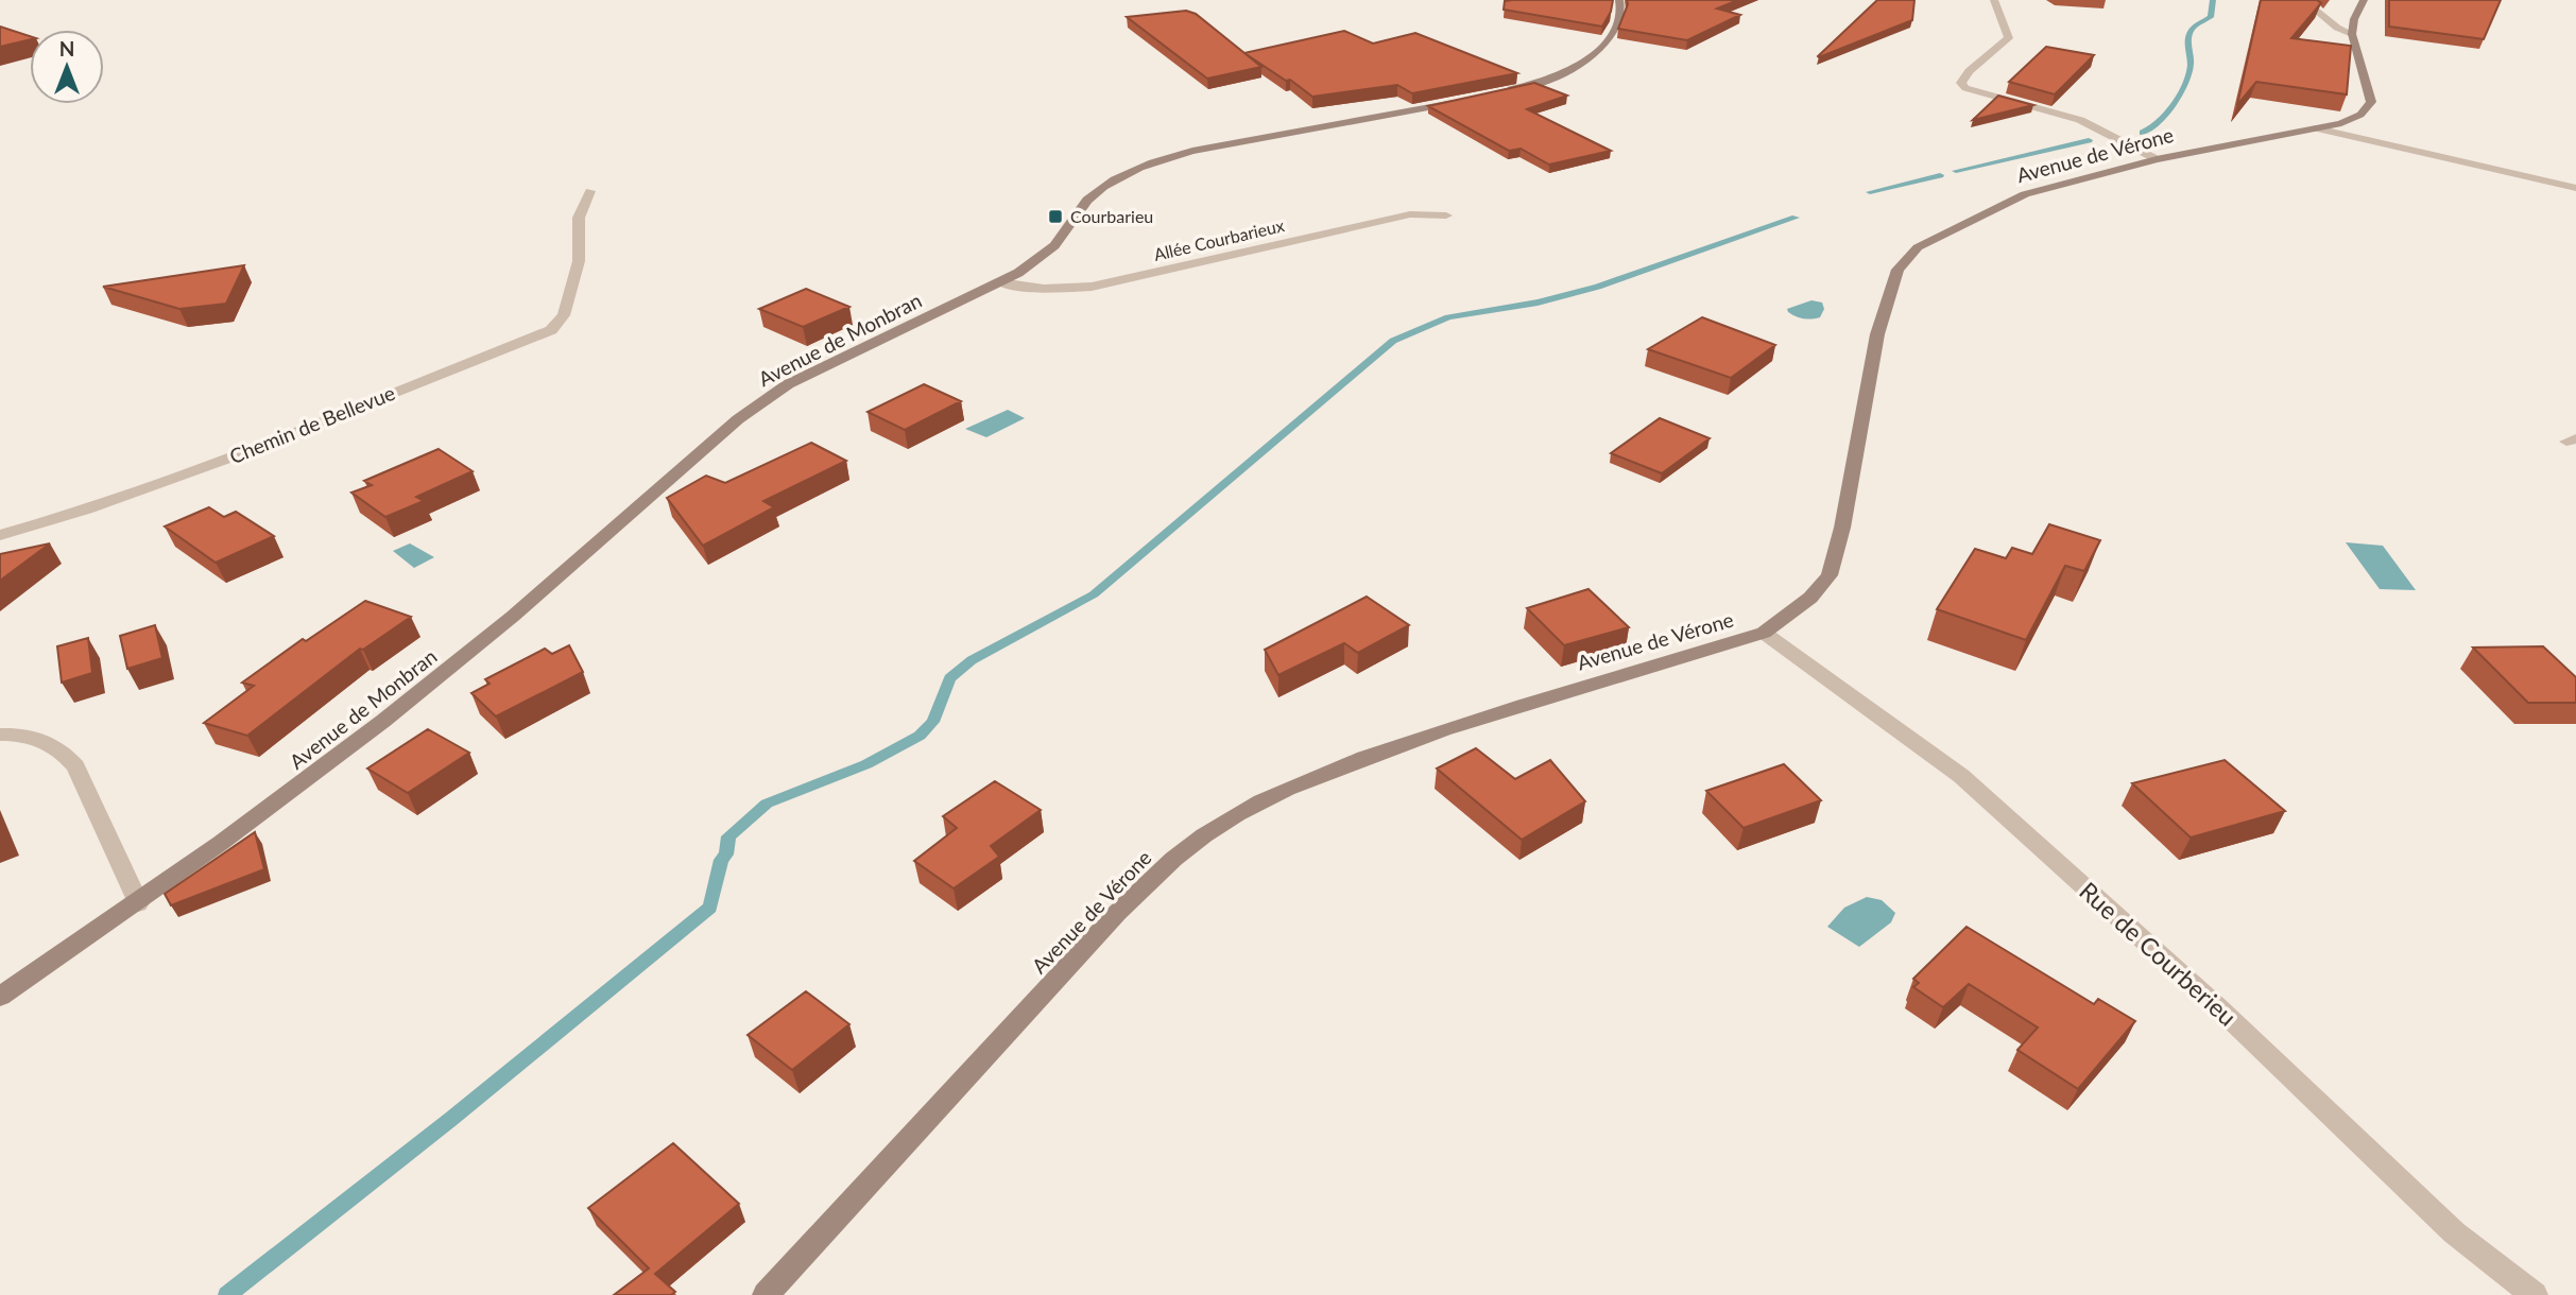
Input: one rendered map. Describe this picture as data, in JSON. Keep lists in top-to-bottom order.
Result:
{
  "streets": {
    "main road": ["Avenue de Vérone", "Avenue de Monbran"],
    "street": ["Allée Courbarieux", "Chemin de Bellevue", "Rue de Courberieu"]
  },
  "crossings": [
    ["Avenue de Vérone", "Rue de Courberieu"],
    ["Allée Courbarieux", "Avenue de Monbran"]
  ],
  "places": {
    "transit": ["Courbarieu"]
  },
  "north": "top"
}
